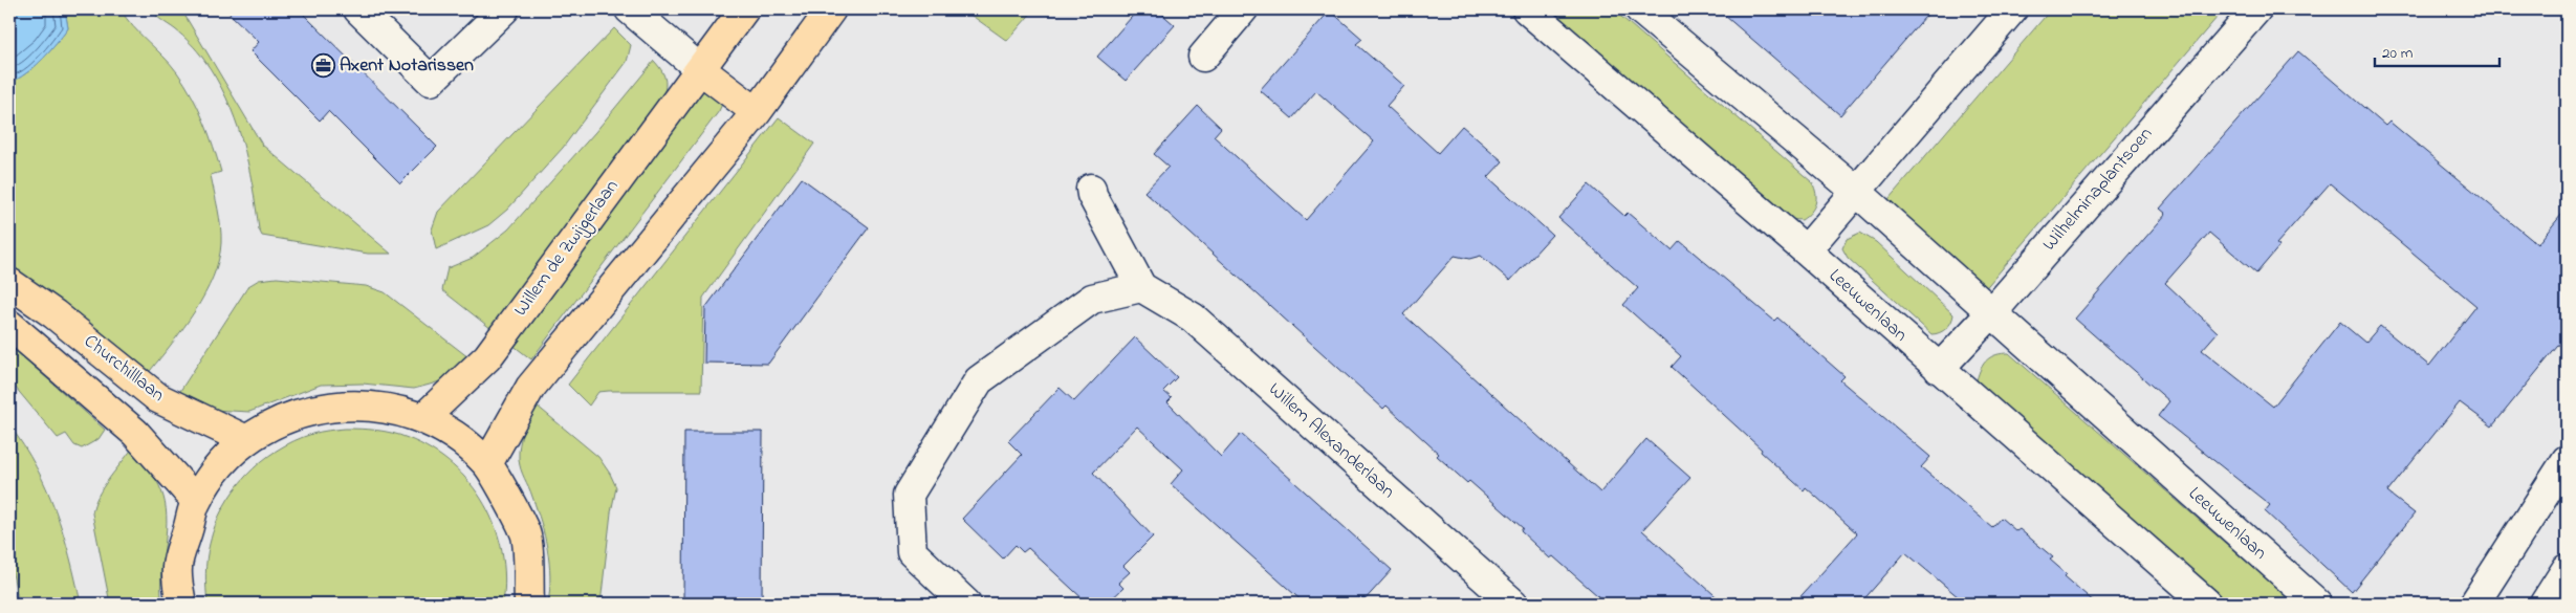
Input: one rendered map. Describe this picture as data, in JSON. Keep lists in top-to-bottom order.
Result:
{
  "streets": {
    "main road": ["Willem de Zwijgerlaan", "Churchilllaan"],
    "street": ["Wilhelminaplantsoen", "Leeuwenlaan", "Willem Alexanderlaan"]
  },
  "crossings": [
    ["Wilhelminaplantsoen", "Leeuwenlaan"]
  ],
  "places": {
    "office": ["Axent Notarissen"]
  },
  "scale_bar": "20 m"
}
